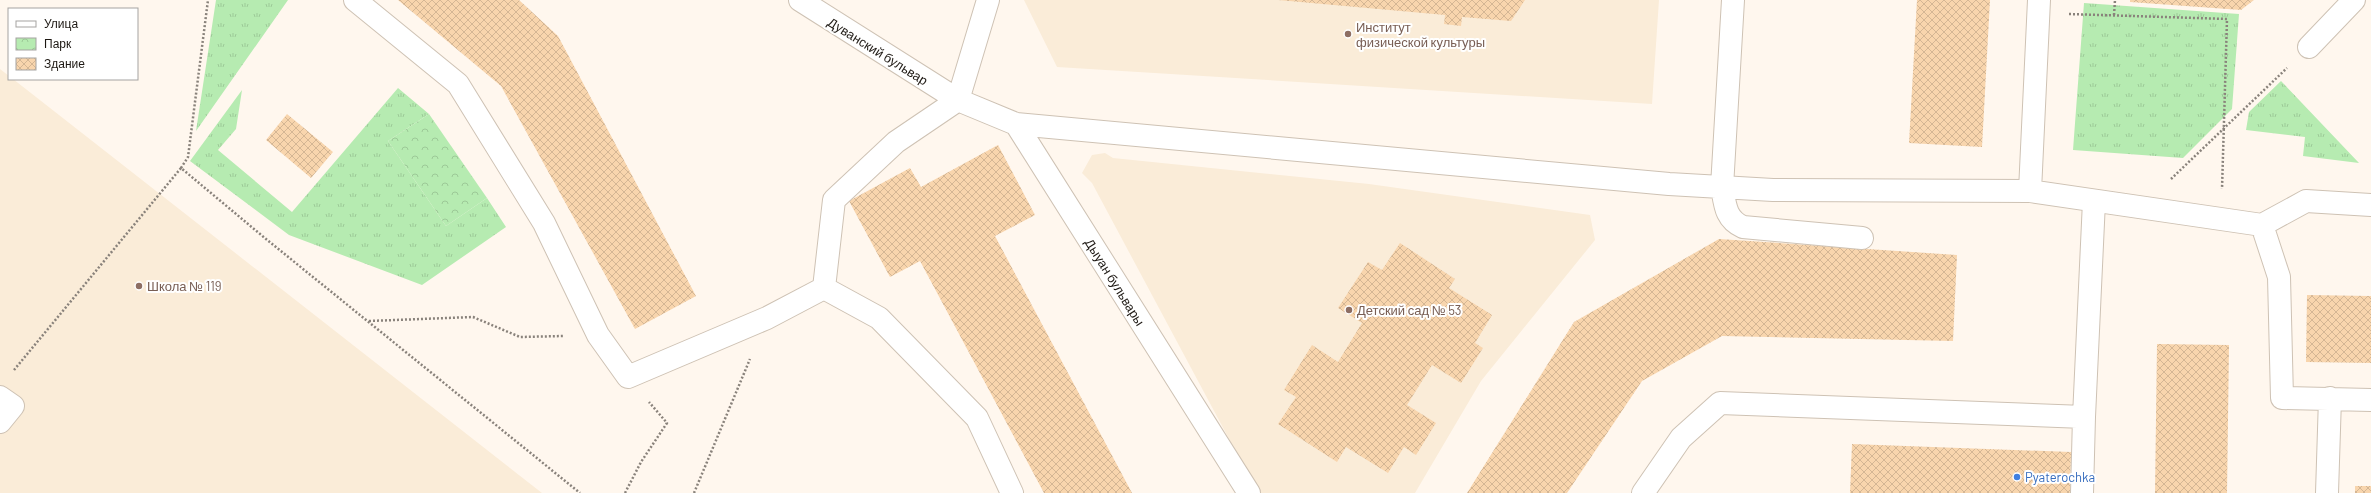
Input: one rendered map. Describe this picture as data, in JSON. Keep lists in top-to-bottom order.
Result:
{
  "streets": {
    "street": ["Дуванский бульвар", "Дыуан бульвары"]
  },
  "places": [
    "Институт физической культуры",
    "Школа № 119",
    "Детский сад № 53",
    "Pyaterochka"
  ],
  "legend": ["Улица", "Парк", "Здание"]
}
